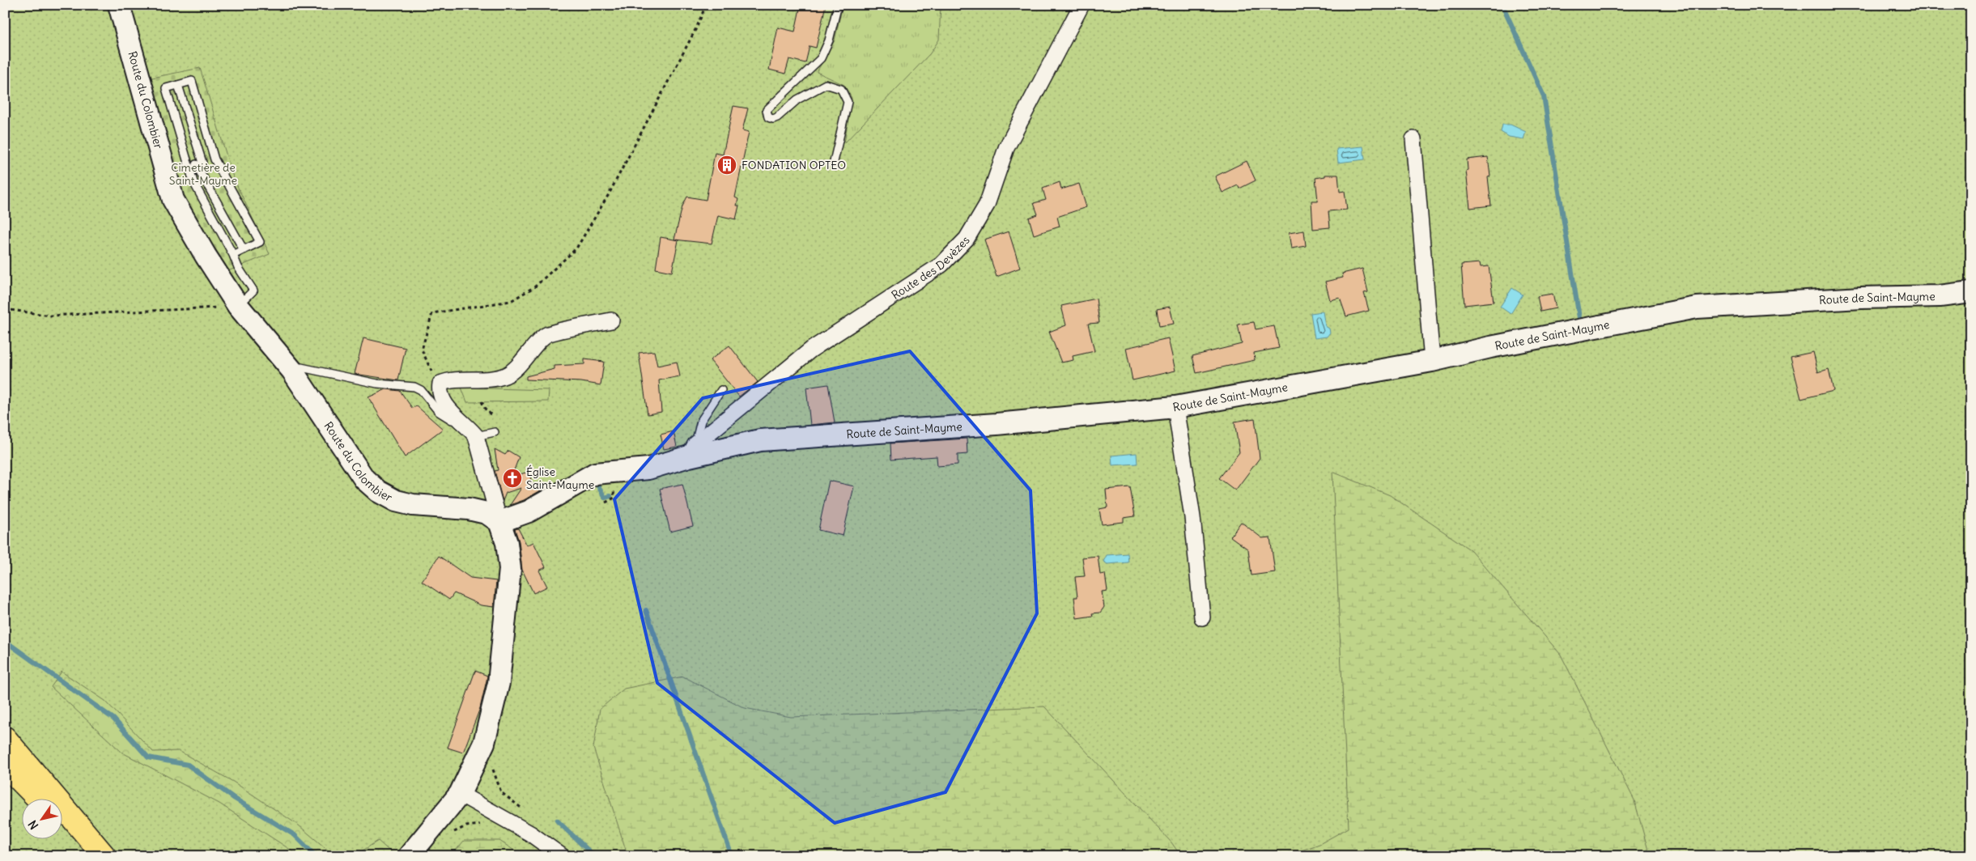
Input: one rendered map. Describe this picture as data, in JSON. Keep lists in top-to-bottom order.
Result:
{
  "streets": {
    "street": ["Route du Colombier", "Route des Devèzes", "Route de Saint-Mayme"]
  },
  "crossings": [
    ["Route du Colombier", "Route de Saint-Mayme"],
    ["Route des Devèzes", "Route de Saint-Mayme"]
  ],
  "parks": ["Cimetière de Saint-Mayme"],
  "places": {
    "building": ["FONDATION OPTEO"],
    "church": ["Église Saint-Mayme"]
  },
  "north": "bottom left"
}
